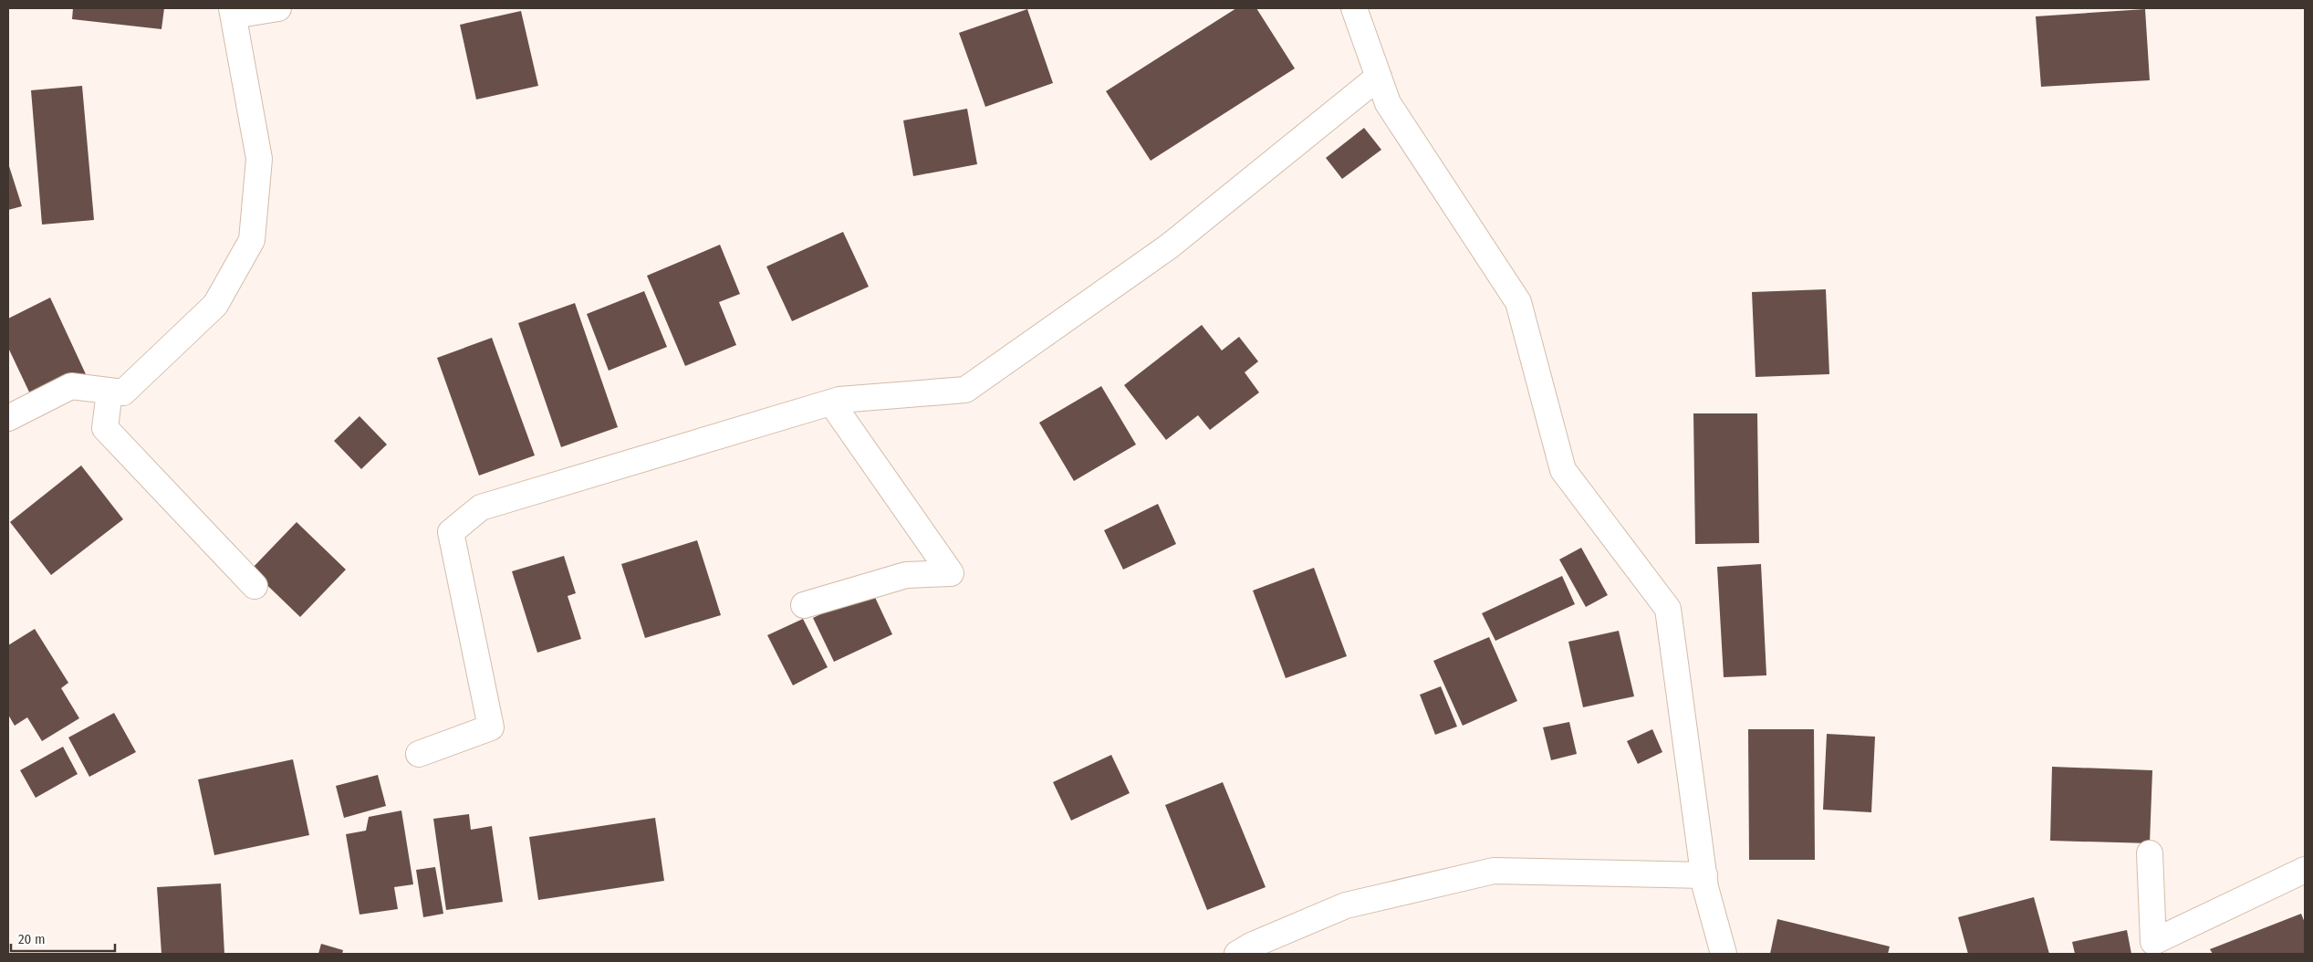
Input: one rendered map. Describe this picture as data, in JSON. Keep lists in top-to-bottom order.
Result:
{
  "scale_bar": "20 m"
}
